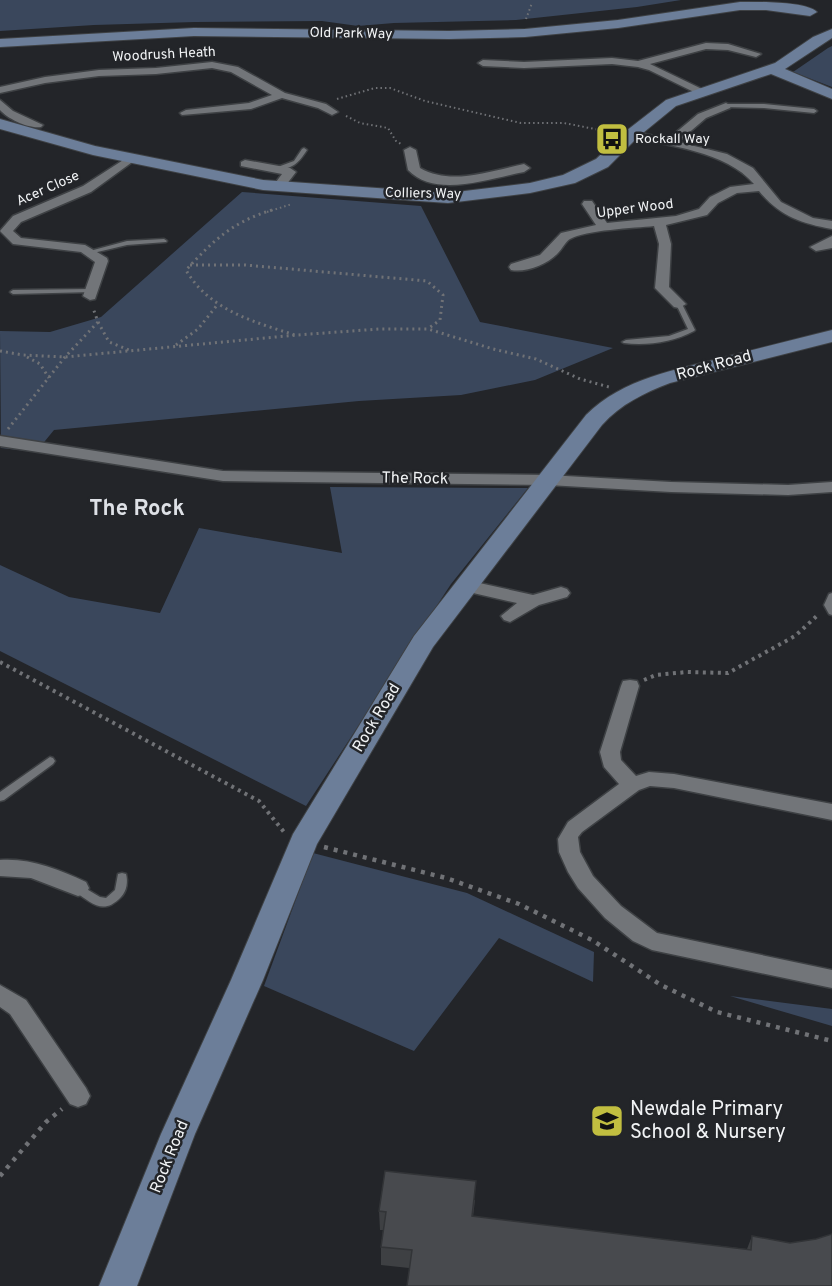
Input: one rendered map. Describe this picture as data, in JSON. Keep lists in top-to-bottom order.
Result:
{
  "streets": {
    "street": [
      "Old Park Way",
      "Woodrush Heath",
      "Acer Close",
      "Colliers Way",
      "Upper Wood",
      "Rock Road",
      "The Rock"
    ]
  },
  "crossings": [
    ["Old Park Way", "Colliers Way"],
    ["Acer Close", "Colliers Way"],
    ["Rock Road", "The Rock"]
  ],
  "districts": ["The Rock"],
  "places": {
    "bus stop": ["Rockall Way"],
    "school or university": ["Newdale Primary School & Nursery"]
  }
}
